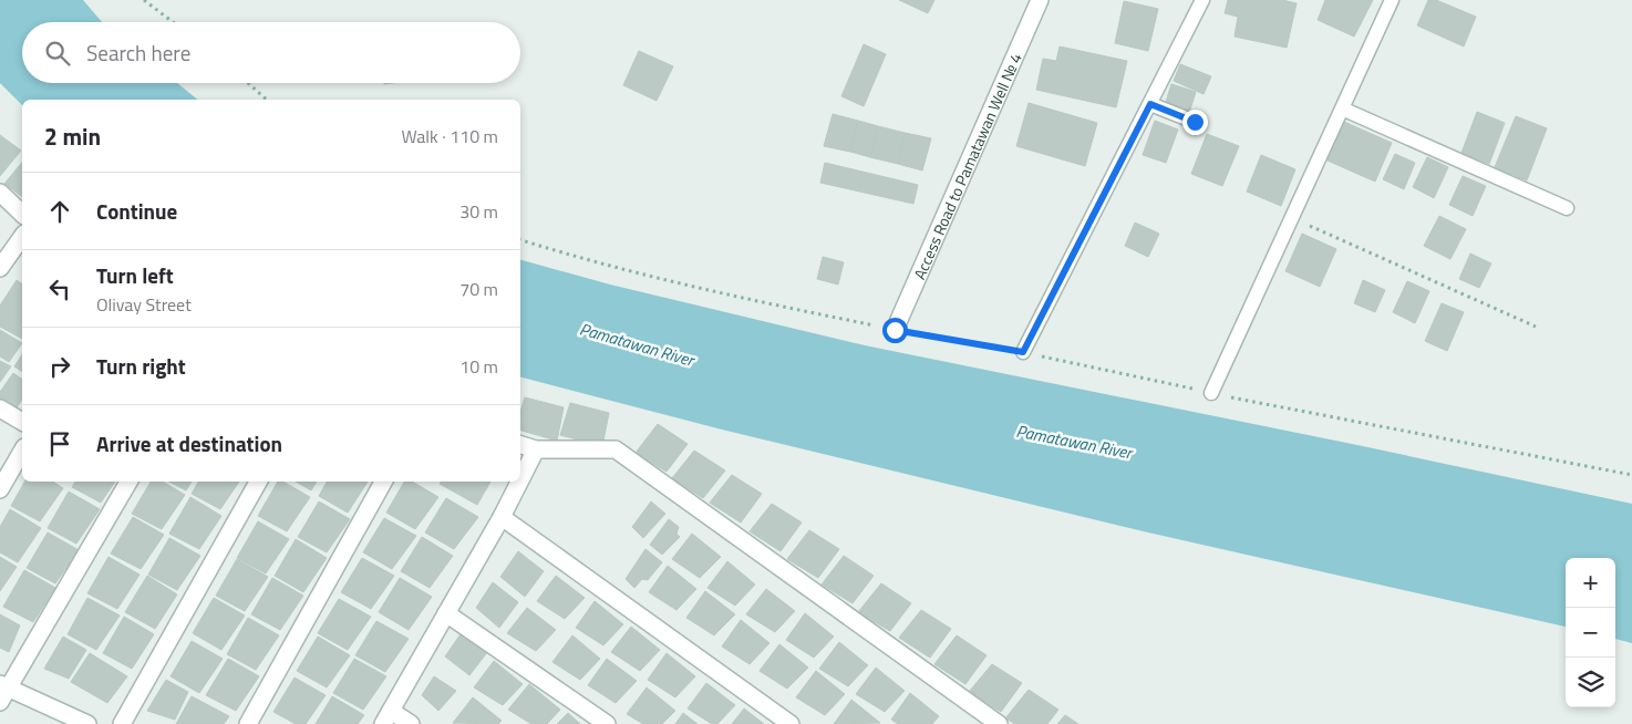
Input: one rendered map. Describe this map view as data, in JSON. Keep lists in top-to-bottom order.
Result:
{
  "streets": {
    "street": ["Access Road to Pamatawan Well № 4"]
  },
  "water": ["Pamatawan River"],
  "page": {
    "search": "Search here",
    "heading": ["2 min", "Walk · 110 m"],
    "list": [
      ["Continue", "30 m"],
      ["Turn left", "Olivay Street", "70 m"],
      ["Turn right", "10 m"],
      "Arrive at destination"
    ],
    "map_buttons": ["+", "−"]
  }
}
